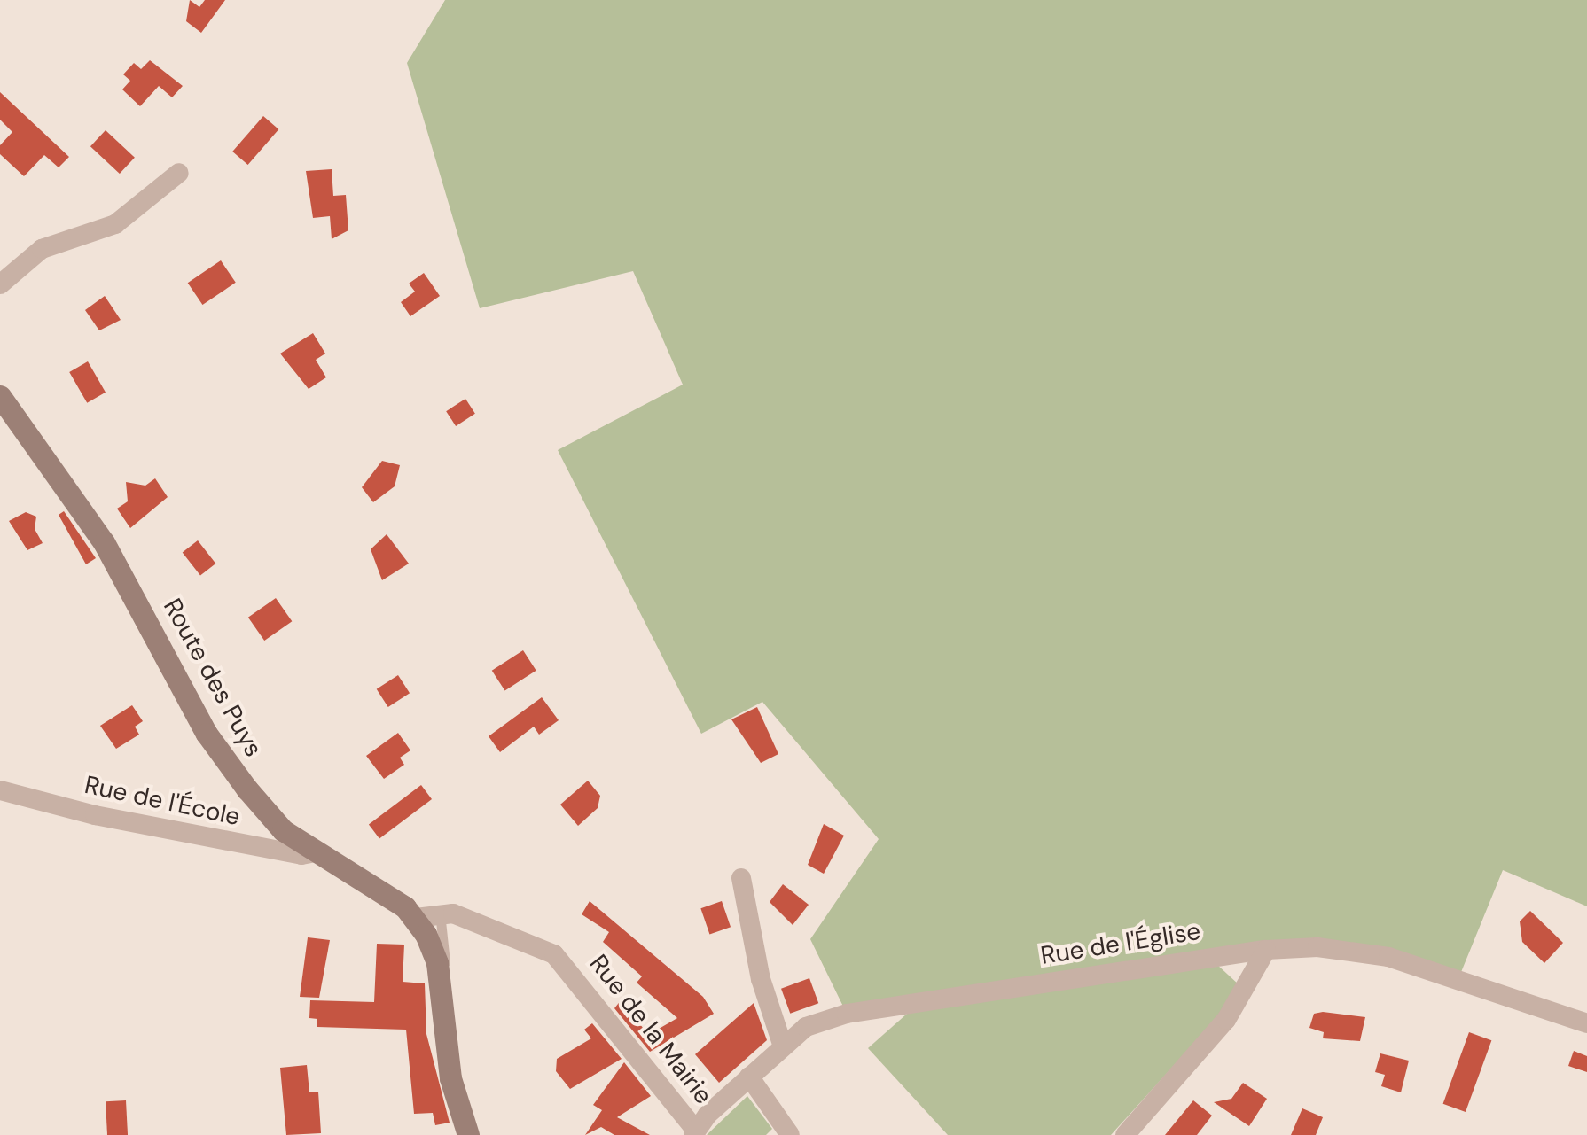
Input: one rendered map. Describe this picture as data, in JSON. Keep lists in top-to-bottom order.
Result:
{
  "streets": {
    "main road": ["Route des Puys"],
    "street": ["Rue de l'École", "Rue de l'Église", "Rue de la Mairie"]
  },
  "crossings": [
    ["Route des Puys", "Rue de l'École"],
    ["Rue de l'Église", "Rue de la Mairie"]
  ]
}
